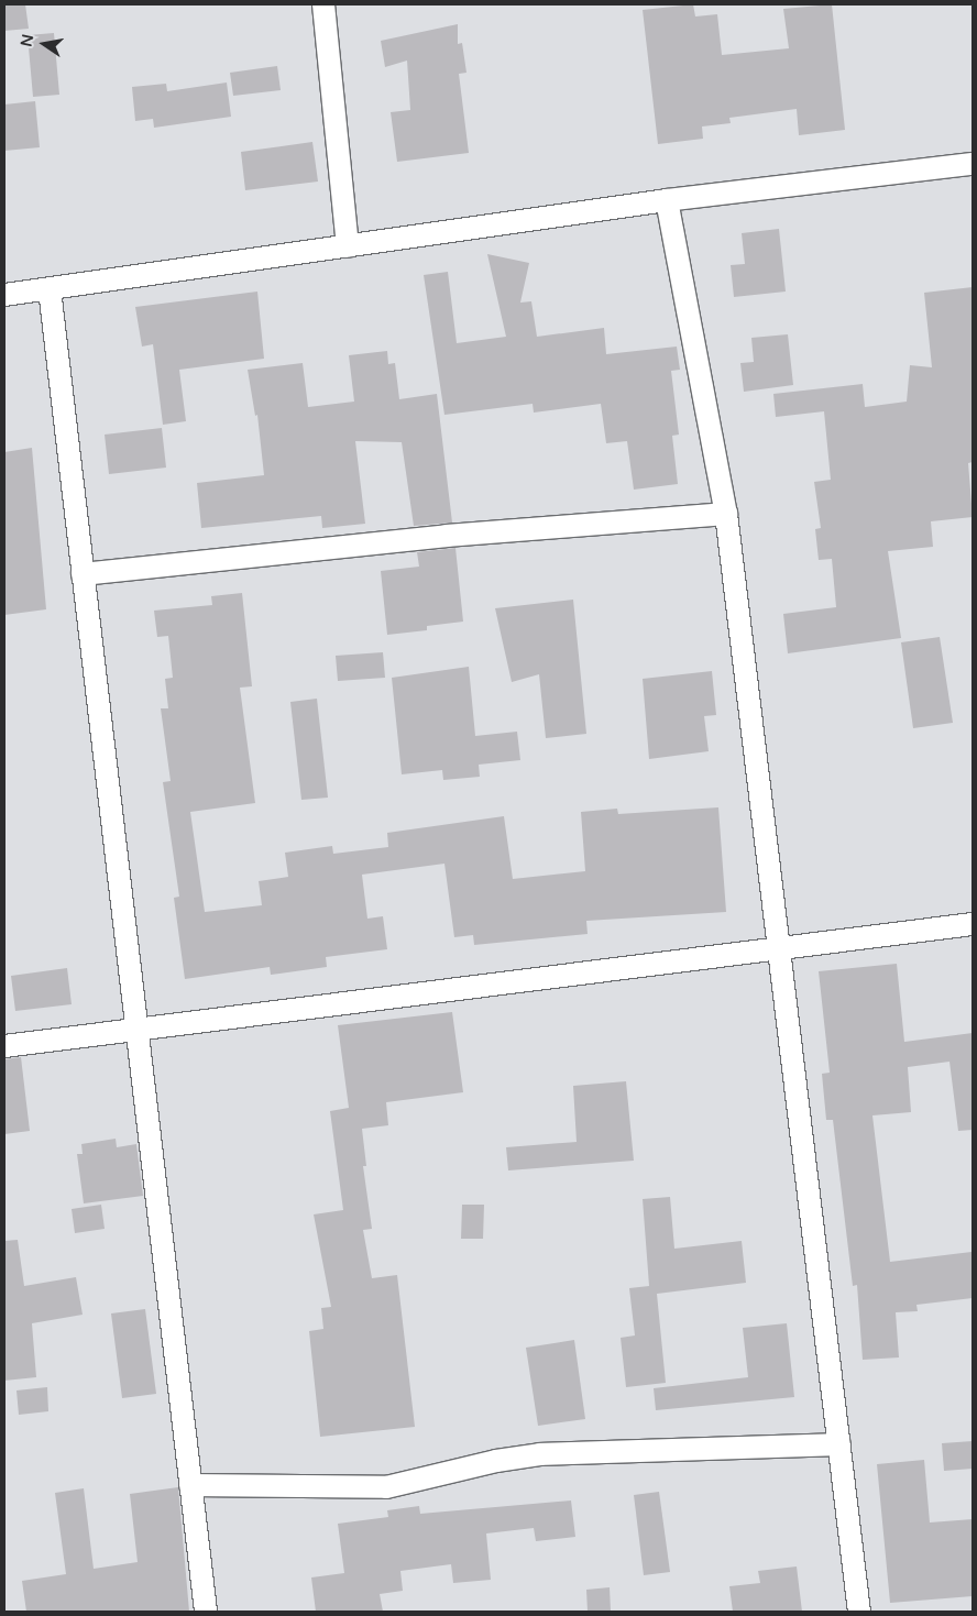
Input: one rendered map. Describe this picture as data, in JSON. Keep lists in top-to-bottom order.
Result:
{
  "north": "left"
}
